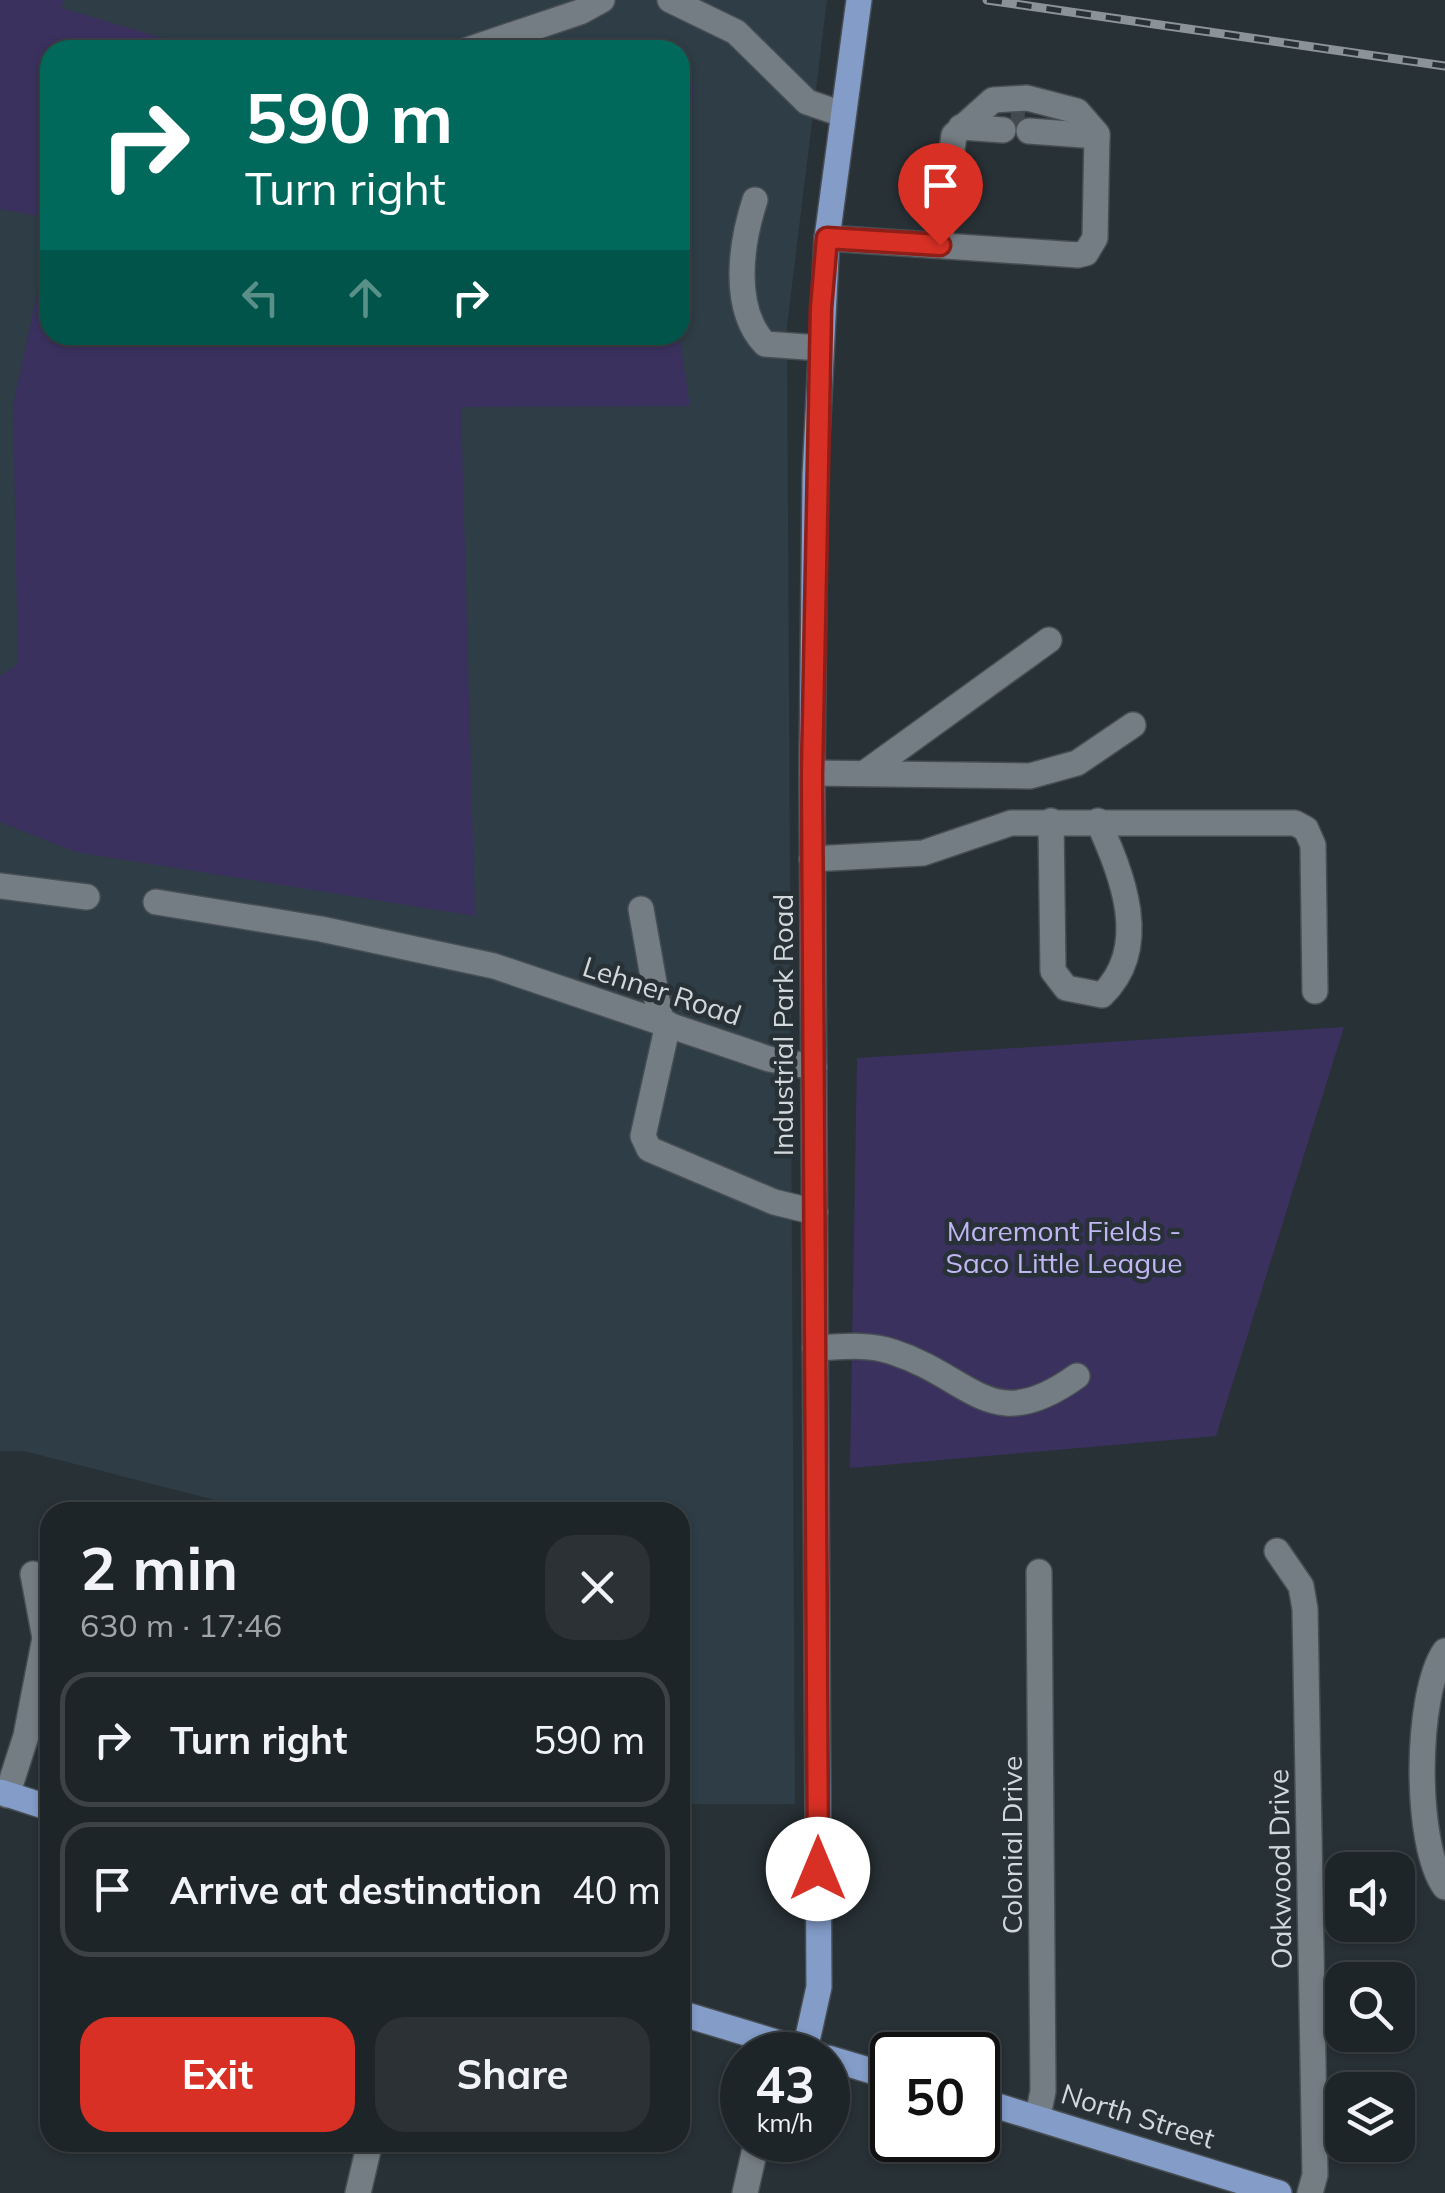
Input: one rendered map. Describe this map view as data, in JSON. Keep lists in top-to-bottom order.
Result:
{
  "streets": {
    "main road": ["Industrial Park Road", "North Street"],
    "street": ["Lehner Road", "Colonial Drive", "Oakwood Drive"]
  },
  "crossings": [
    ["Lehner Road", "Industrial Park Road"],
    ["Colonial Drive", "North Street"]
  ],
  "parks": ["Maremont Fields - Saco Little League"],
  "page": {
    "turn": ["590 m", "Turn right"],
    "heading": ["2 min", "630 m · 17:46"],
    "list": [
      {
        "name": "Turn right",
        "value": "590 m"
      },
      {
        "name": "Arrive at destination",
        "value": "40 m"
      }
    ],
    "buttons": ["Exit", "Share"],
    "speed": "43 km/h",
    "limit": "50"
  }
}
